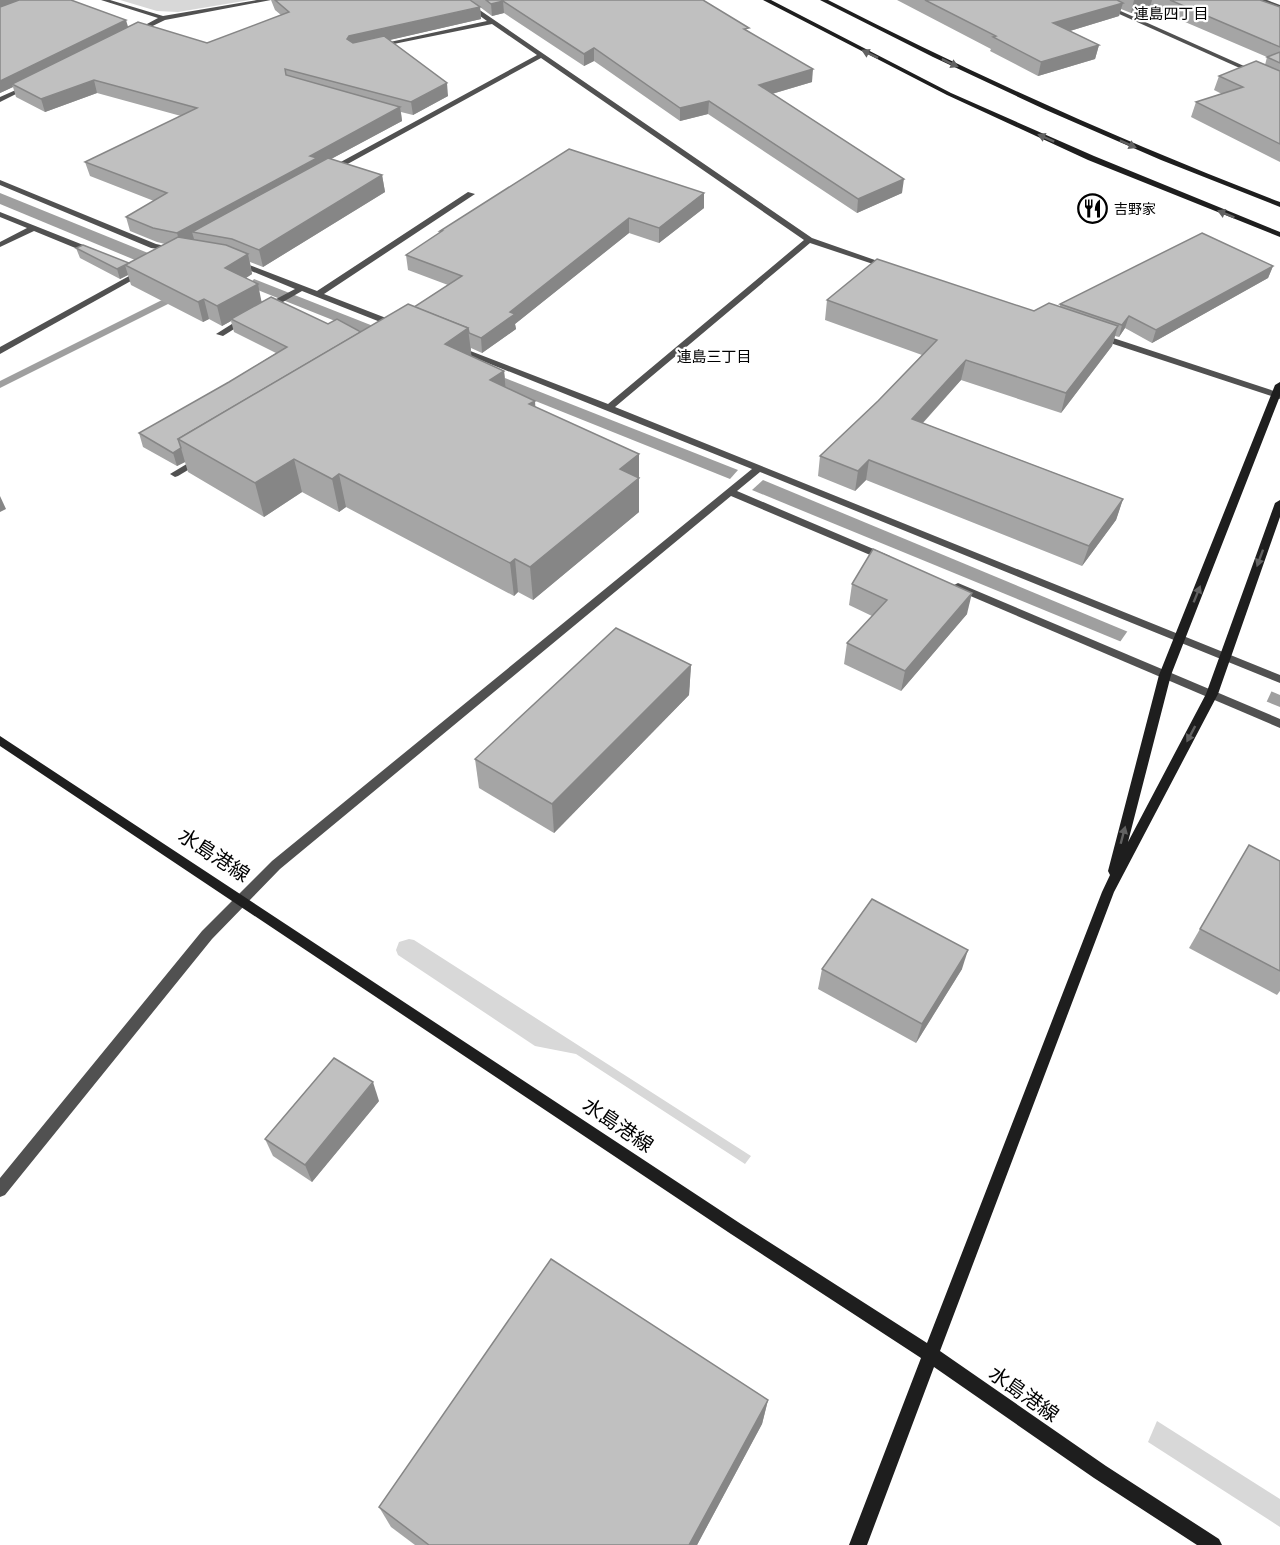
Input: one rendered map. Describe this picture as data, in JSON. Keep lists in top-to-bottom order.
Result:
{
  "streets": {
    "street": ["水島港線"]
  },
  "districts": ["連島四丁目", "連島三丁目"],
  "places": {
    "restaurant": ["吉野家"]
  }
}
